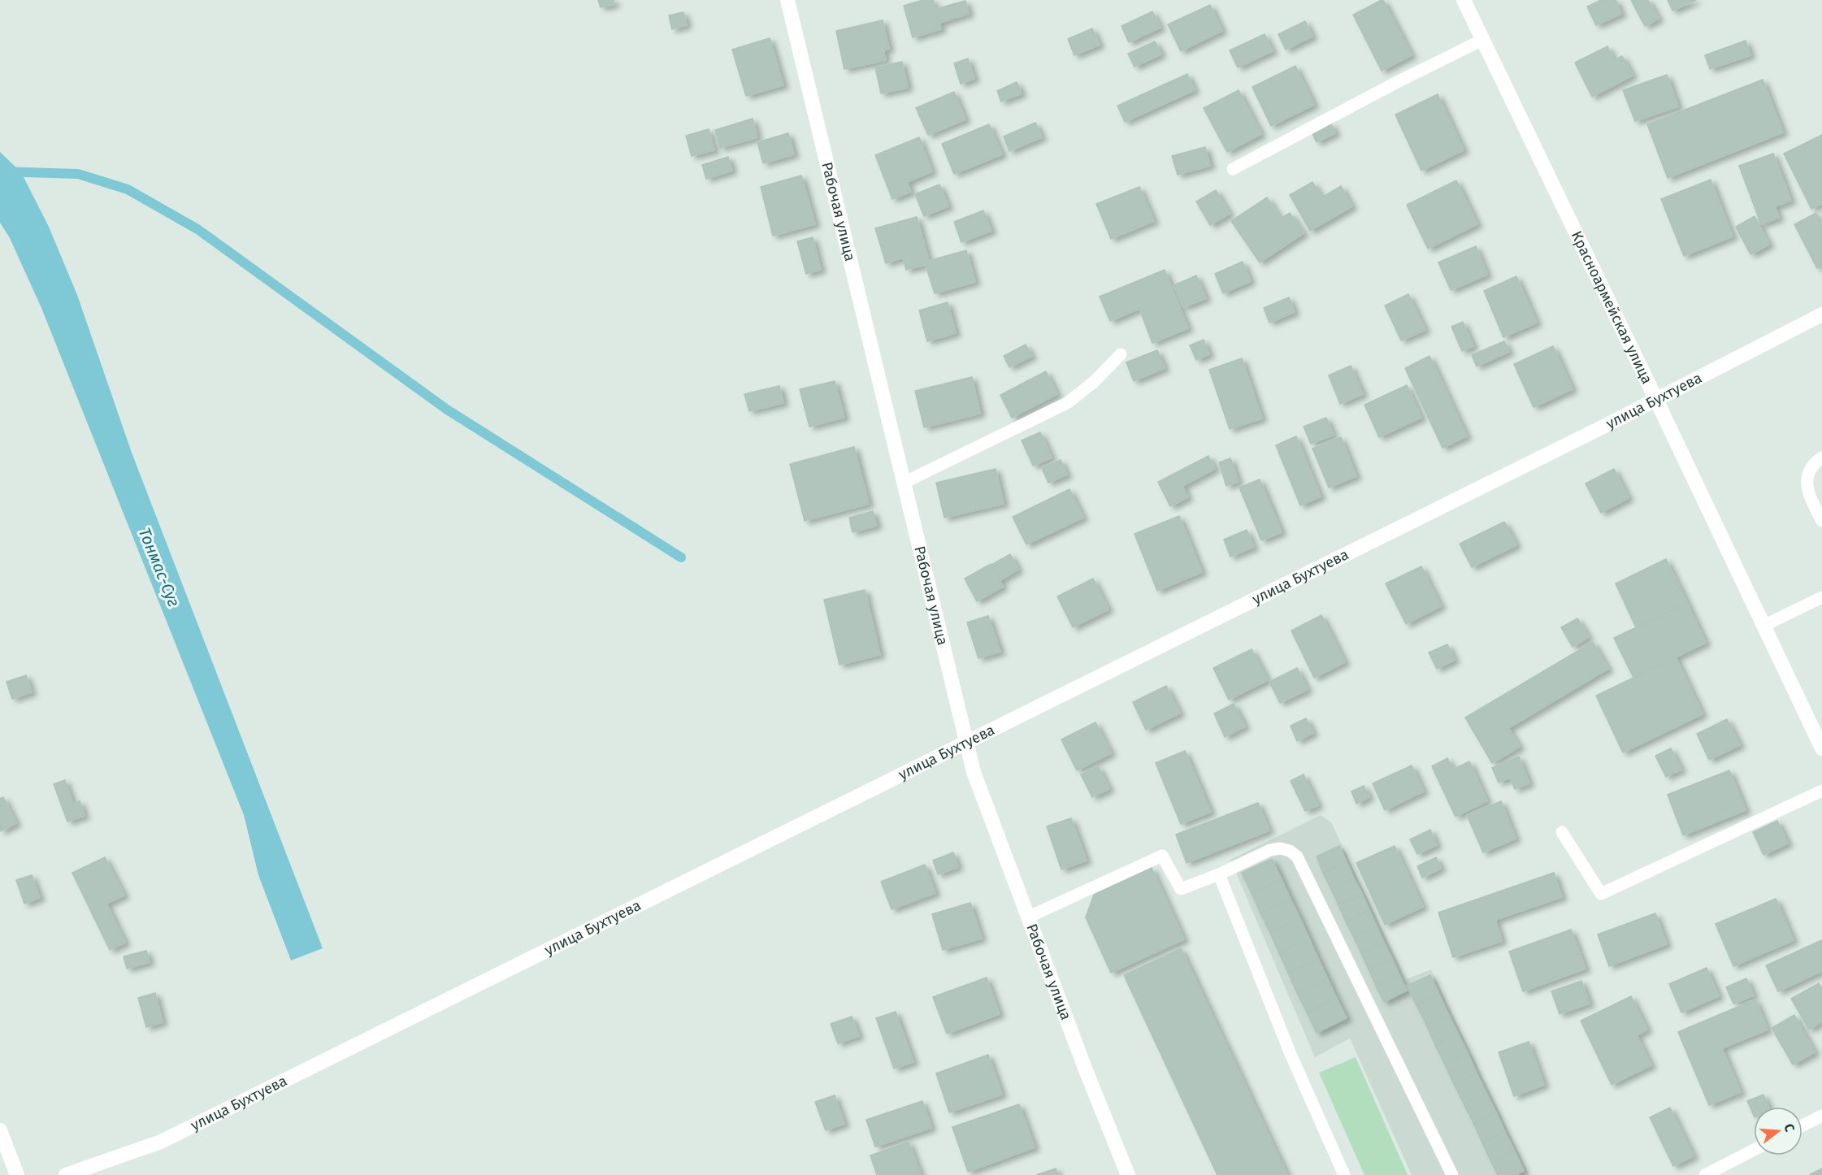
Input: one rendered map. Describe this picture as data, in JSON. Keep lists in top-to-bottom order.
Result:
{
  "streets": {
    "street": ["Рабочая улица", "Красноармейская улица", "улица Бухтуева"]
  },
  "crossings": [
    ["Рабочая улица", "улица Бухтуева"],
    ["Красноармейская улица", "улица Бухтуева"]
  ],
  "water": ["Тонмас-Суг"],
  "north": "right"
}
